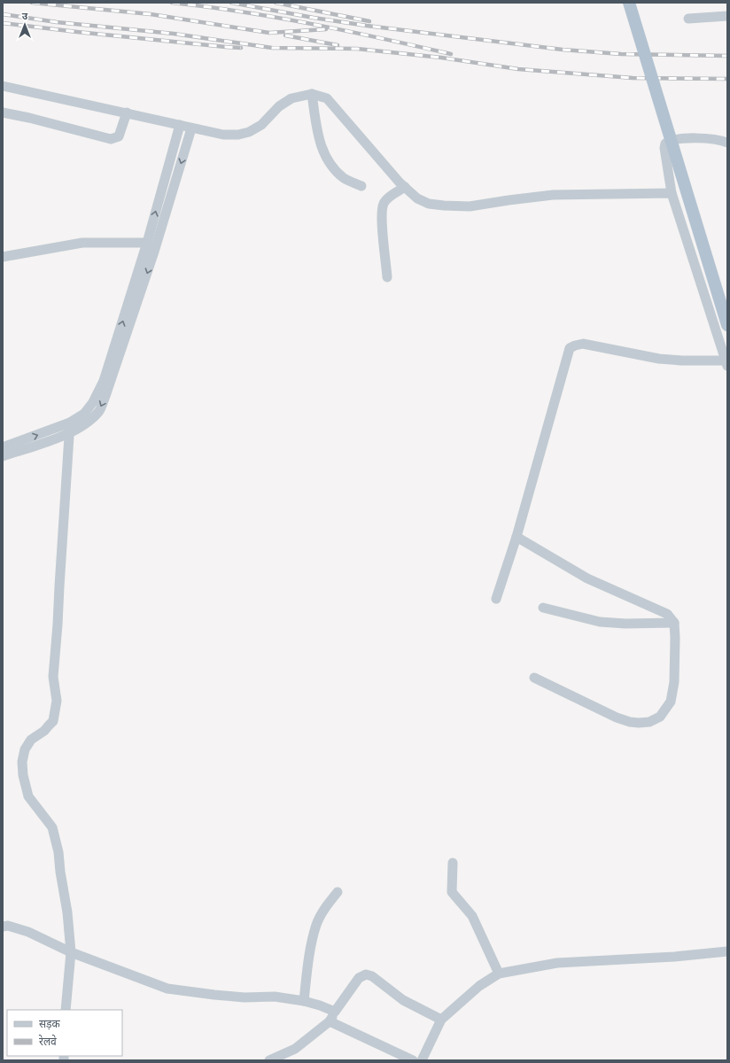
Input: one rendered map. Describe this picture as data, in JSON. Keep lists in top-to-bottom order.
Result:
{
  "legend": ["सड़क", "रेलवे"],
  "north": "top"
}
